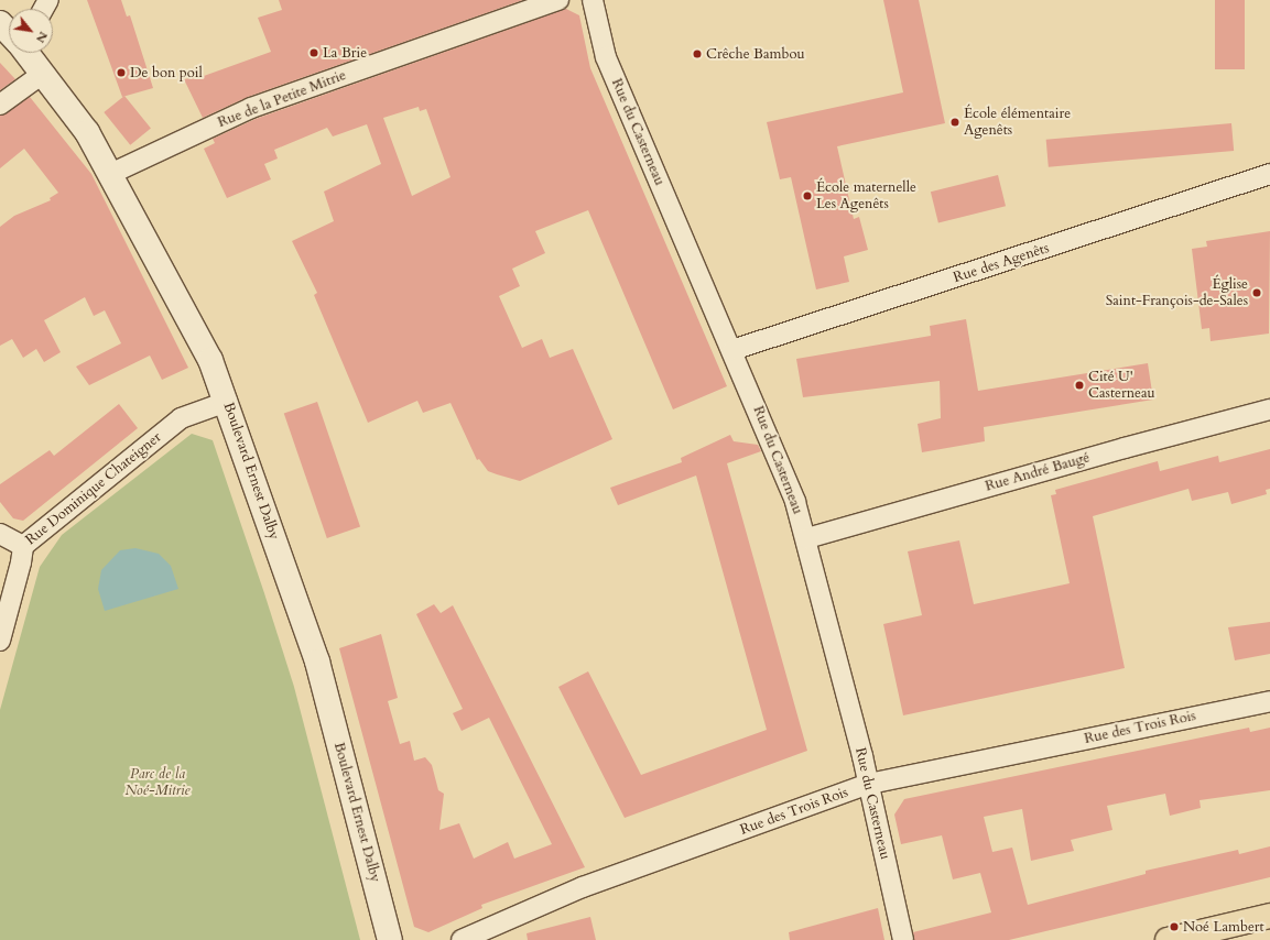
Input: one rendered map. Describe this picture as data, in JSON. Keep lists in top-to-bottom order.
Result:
{
  "streets": {
    "street": [
      "Rue de la Petite Mitrie",
      "Rue du Casterneau",
      "Rue des Agenêts",
      "Boulevard Ernest Dalby",
      "Rue André Baugé",
      "Rue Dominique Chateigner",
      "Rue des Trois Rois"
    ]
  },
  "crossings": [
    ["Rue de la Petite Mitrie", "Boulevard Ernest Dalby"],
    ["Rue du Casterneau", "Rue des Agenêts"],
    ["Rue du Casterneau", "Rue André Baugé"],
    ["Rue du Casterneau", "Rue des Trois Rois"],
    ["Boulevard Ernest Dalby", "Rue Dominique Chateigner"]
  ],
  "parks": ["Parc de la Noé-Mitrie"],
  "places": [
    "La Brie",
    "Crêche Bambou",
    "De bon poil",
    "École élémentaire Agenêts",
    "École maternelle Les Agenêts",
    "Église Saint-François-de-Sales",
    "Cité U' Casterneau",
    "Noé Lambert"
  ],
  "north": "bottom right"
}
